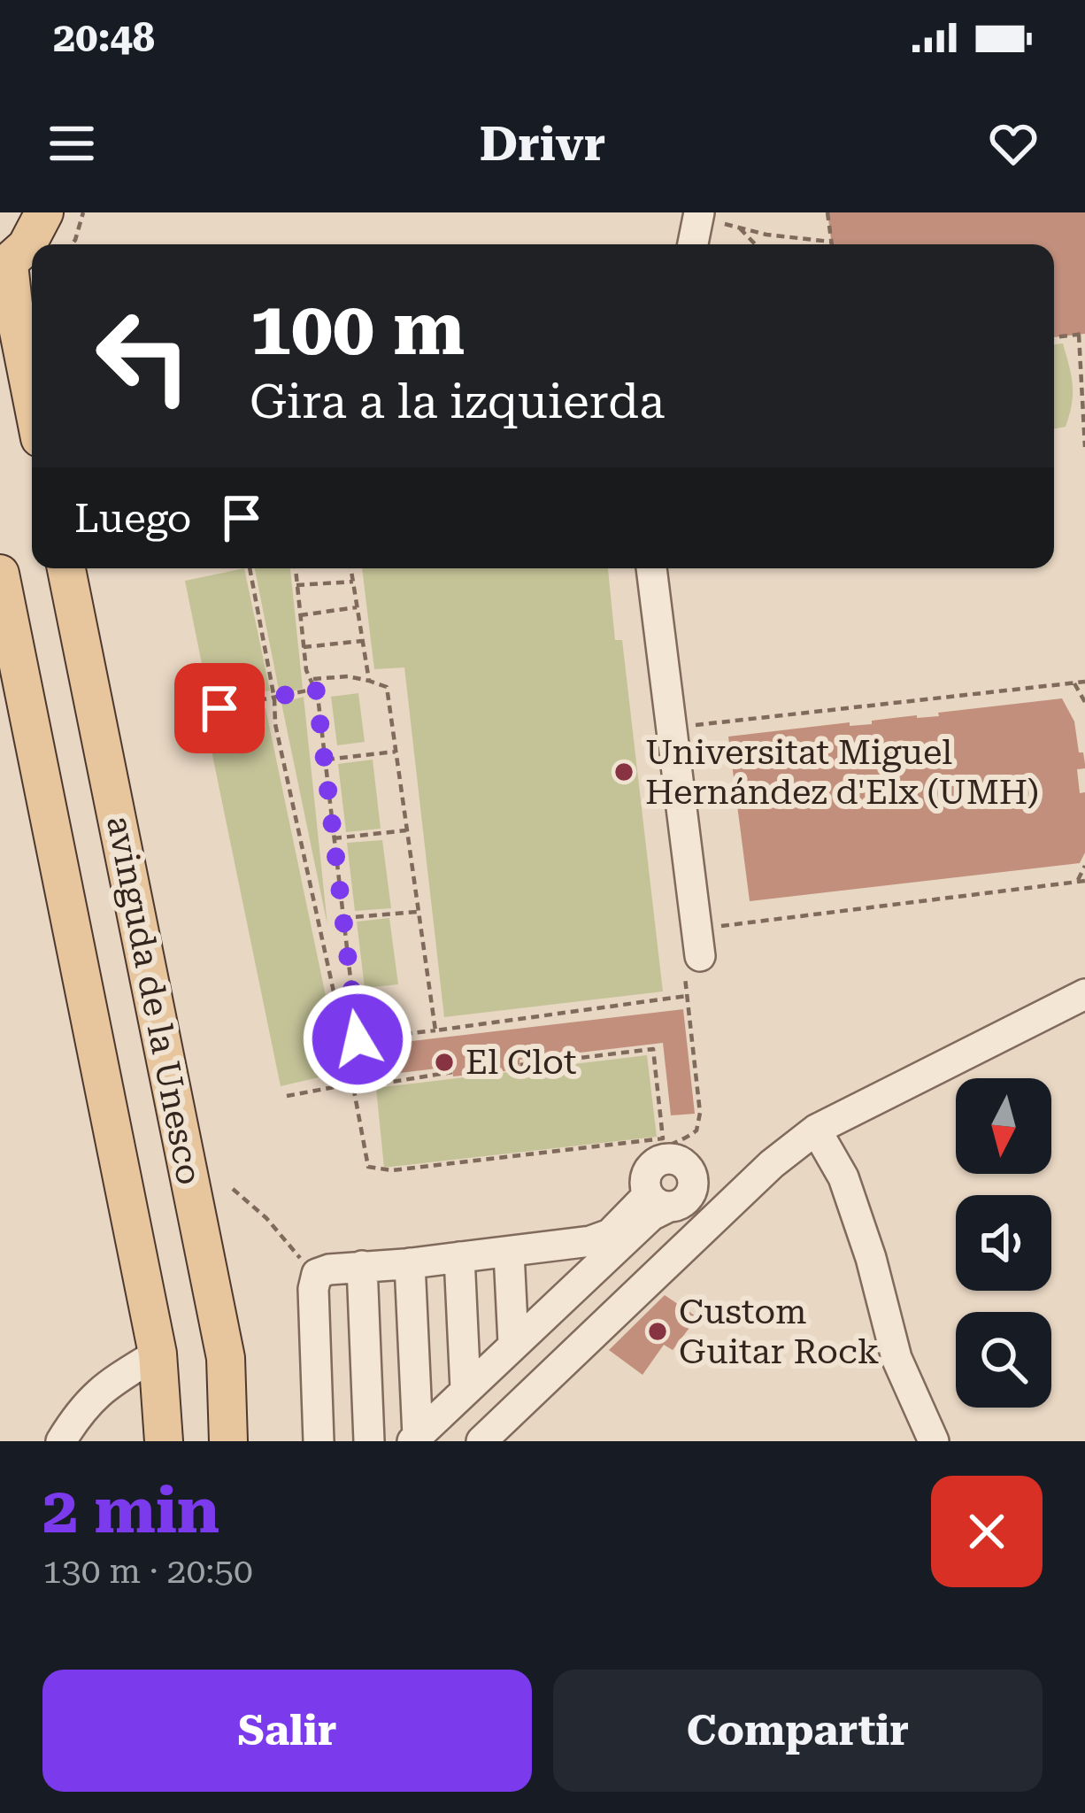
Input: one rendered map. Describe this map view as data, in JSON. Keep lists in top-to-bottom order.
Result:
{
  "streets": {
    "main road": ["avinguda de la Unesco"]
  },
  "places": ["Universitat Miguel Hernández d'Elx (UMH)", "El Clot", "Custom Guitar Rock"],
  "north": "bottom",
  "page": {
    "status": "20:48",
    "header": "Drivr",
    "turn": ["100 m", "Gira a la izquierda"],
    "then": "Luego",
    "heading": ["2 min", "130 m · 20:50"],
    "buttons": ["Salir", "Compartir"]
  }
}
